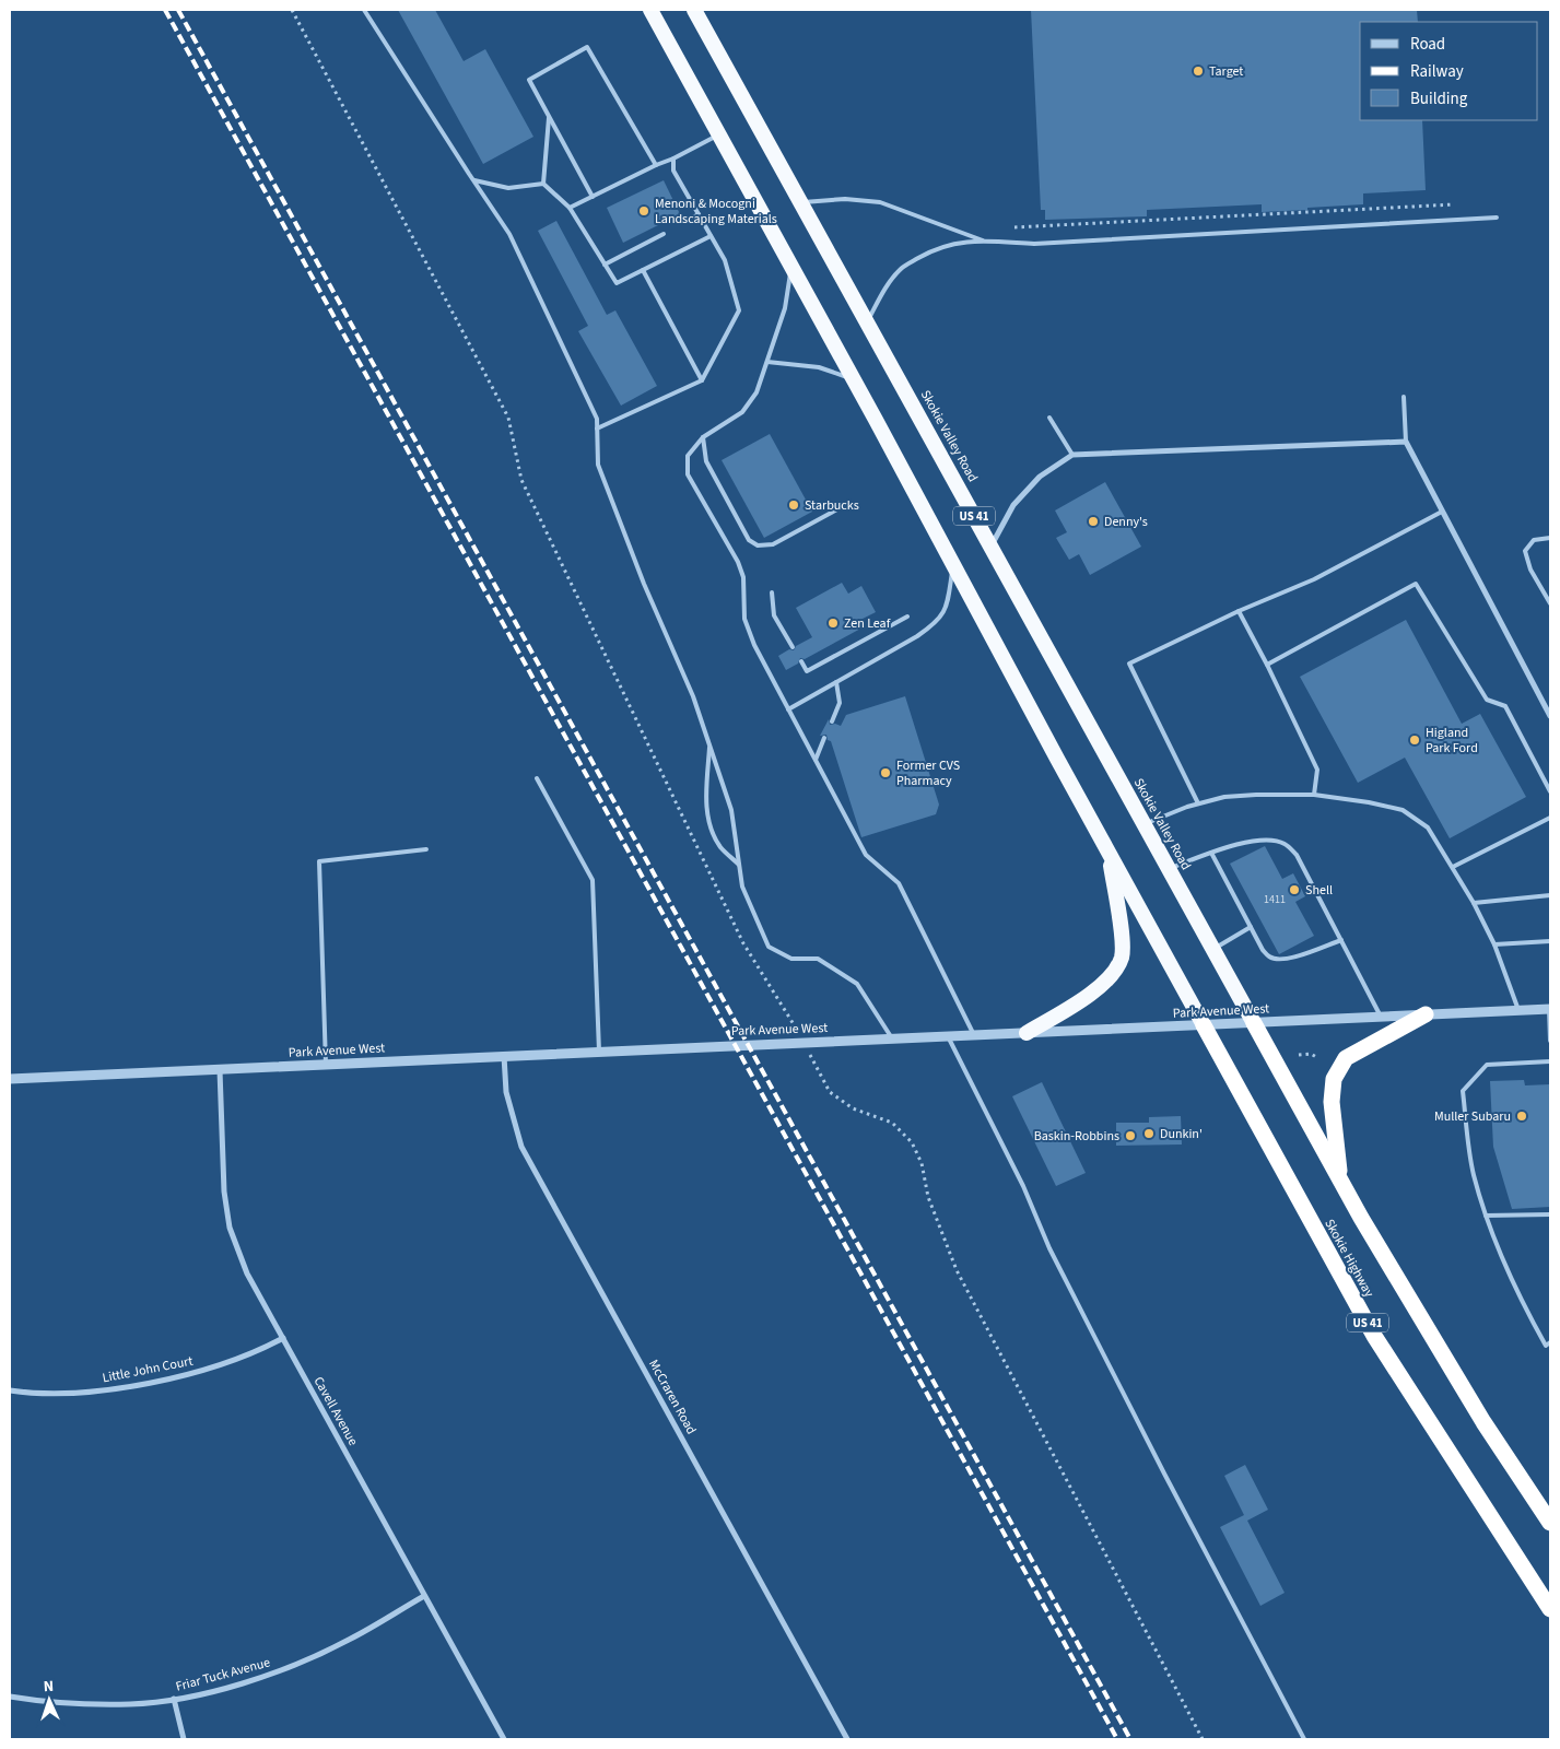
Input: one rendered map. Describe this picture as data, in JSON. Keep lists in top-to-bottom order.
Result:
{
  "streets": {
    "highway": ["Skokie Valley Road", "US 41", "Skokie Highway"],
    "street": [
      "Park Avenue West",
      "Little John Court",
      "McCraren Road",
      "Cavell Avenue",
      "Friar Tuck Avenue"
    ]
  },
  "crossings": [
    ["Skokie Valley Road", "US 41"],
    ["Skokie Valley Road", "Park Avenue West"],
    ["US 41", "Park Avenue West"],
    ["US 41", "Skokie Highway"],
    ["Park Avenue West", "Skokie Highway"],
    ["Park Avenue West", "McCraren Road"],
    ["Park Avenue West", "Cavell Avenue"],
    ["Little John Court", "Cavell Avenue"],
    ["Cavell Avenue", "Friar Tuck Avenue"]
  ],
  "places": [
    "Target",
    "Menoni & Mocogni Landscaping Materials",
    "Starbucks",
    "Denny's",
    "Zen Leaf",
    "Higland Park Ford",
    "Former CVS Pharmacy",
    "Shell",
    "Muller Subaru",
    "Dunkin'",
    "Baskin-Robbins"
  ],
  "house_numbers": ["1411"],
  "legend": ["Road", "Railway", "Building"],
  "north": "top"
}
